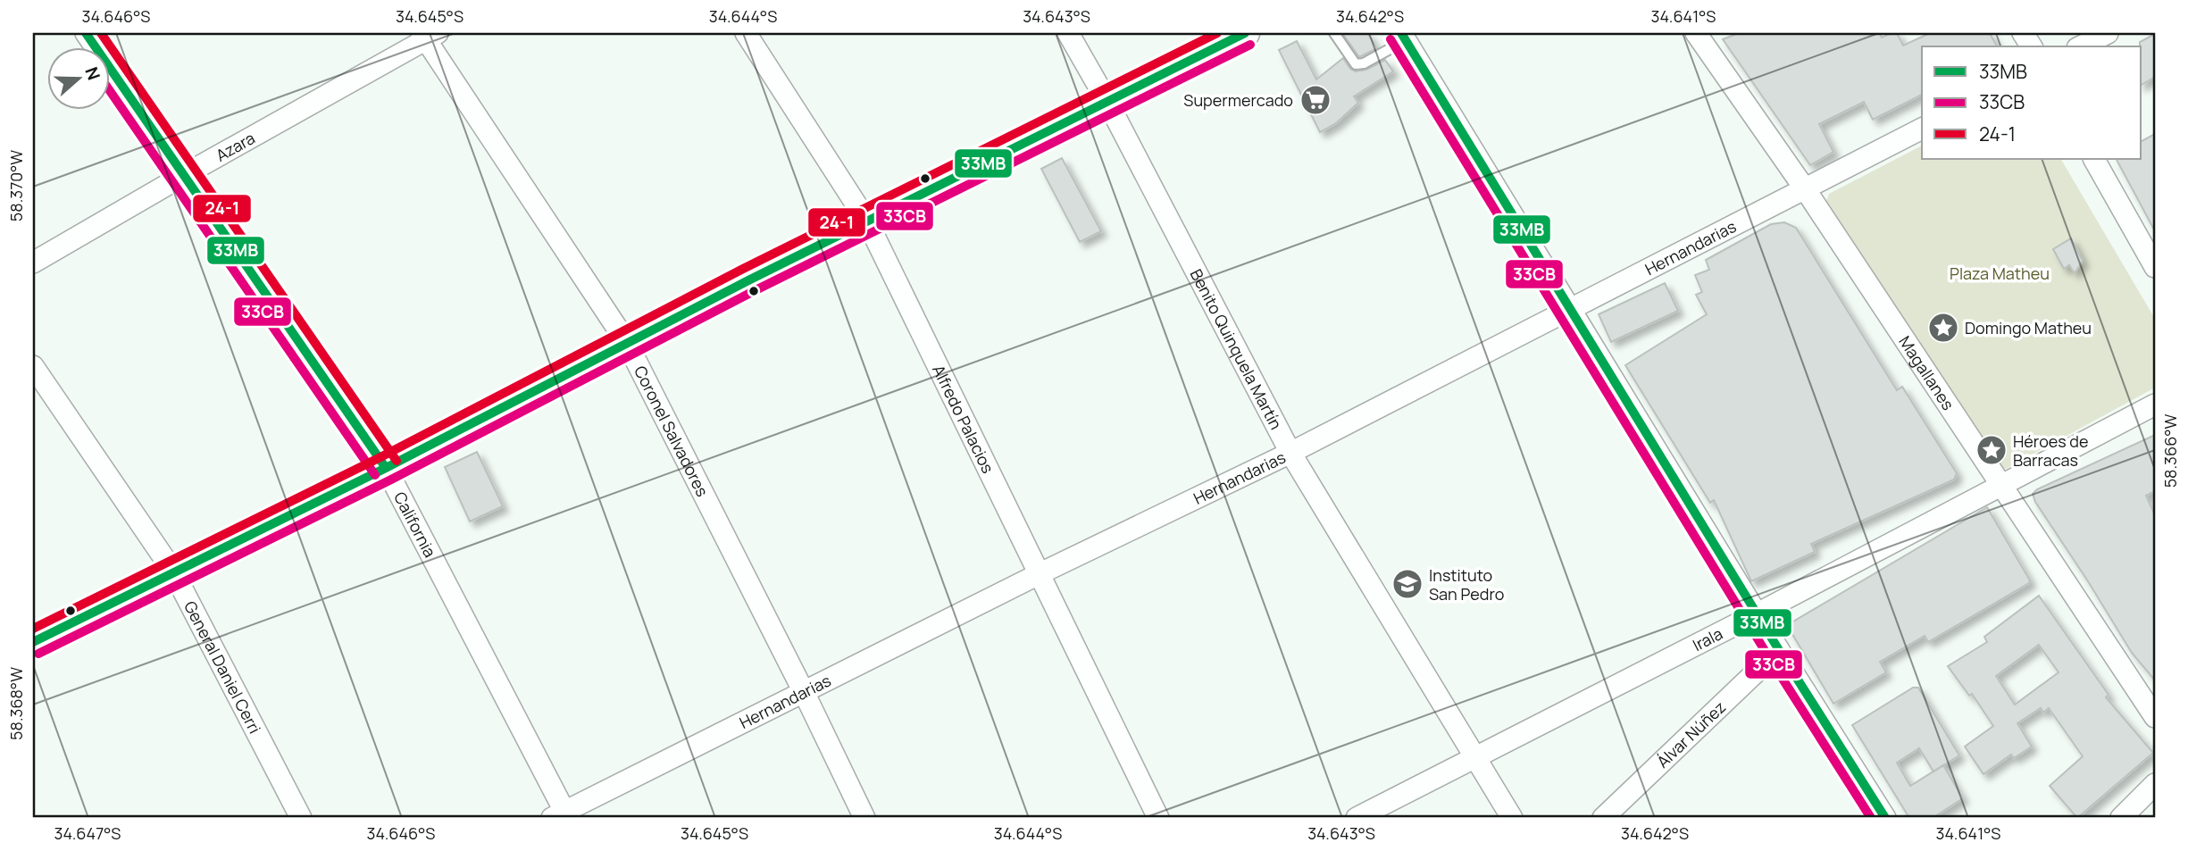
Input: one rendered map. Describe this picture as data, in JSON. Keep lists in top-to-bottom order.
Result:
{
  "streets": {
    "street": [
      "Azara",
      "Hernandarias",
      "Benito Quinquela Martín",
      "Magallanes",
      "Alfredo Palacios",
      "Coronel Salvadores",
      "California",
      "Irala",
      "General Daniel Cerri",
      "Álvar Núñez"
    ]
  },
  "crossings": [
    ["Azara", "Coronel Salvadores"],
    ["Azara", "California"],
    ["Hernandarias", "Benito Quinquela Martín"],
    ["Hernandarias", "Magallanes"],
    ["Hernandarias", "Alfredo Palacios"],
    ["Hernandarias", "Coronel Salvadores"],
    ["Hernandarias", "California"],
    ["Benito Quinquela Martín", "Irala"],
    ["Magallanes", "Irala"]
  ],
  "parks": ["Plaza Matheu"],
  "places": {
    "supermarket": ["Supermercado"],
    "place": ["Domingo Matheu", "Héroes de Barracas"],
    "school or university": ["Instituto San Pedro"]
  },
  "lines": ["transit line 33MB", "transit line 24-1", "transit line 33CB"],
  "legend": ["33MB", "33CB", "24-1"],
  "north": "right",
  "coordinates": [
    "34.646°S",
    "34.645°S",
    "34.644°S",
    "34.643°S",
    "34.642°S",
    "34.641°S",
    "58.370°W",
    "58.366°W",
    "58.368°W",
    "34.647°S"
  ]
}
